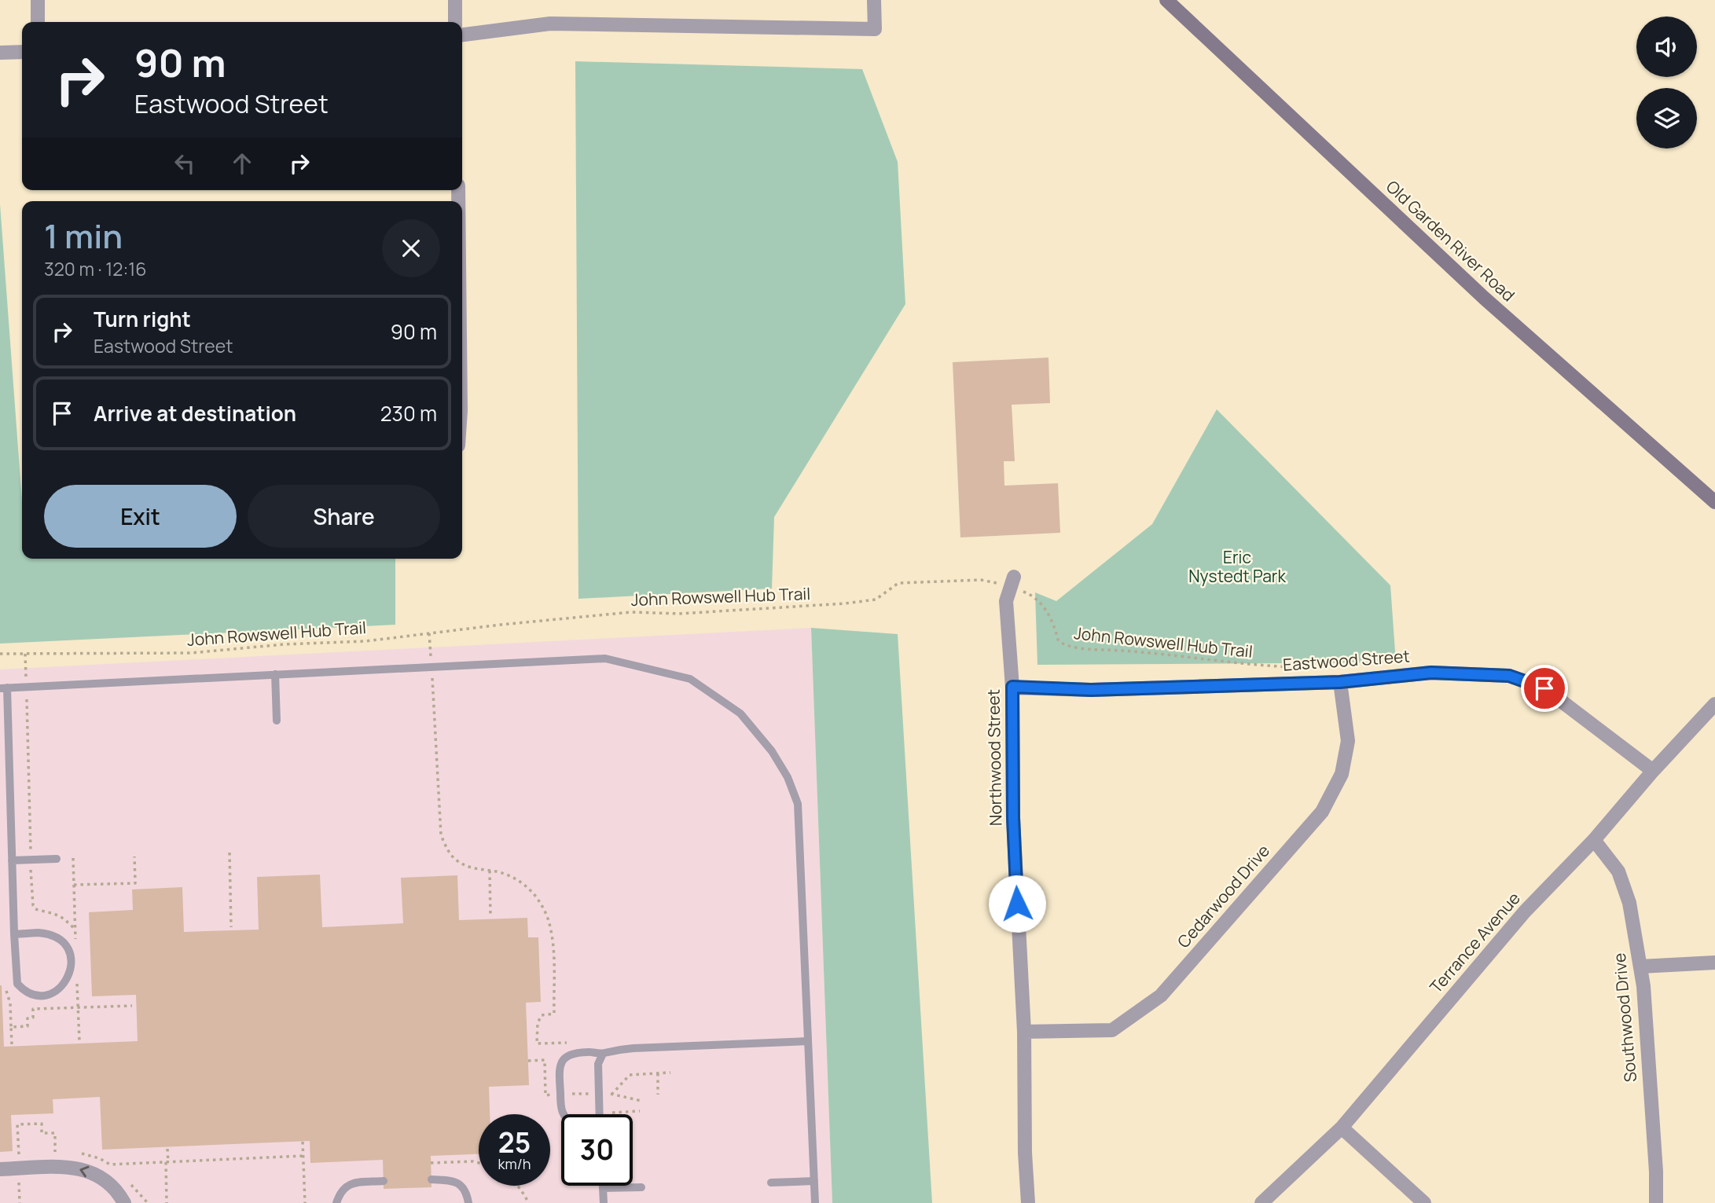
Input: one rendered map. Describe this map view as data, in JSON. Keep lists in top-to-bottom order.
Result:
{
  "streets": {
    "main road": ["Old Garden River Road"],
    "street": [
      "Eastwood Street",
      "Northwood Street",
      "Cedarwood Drive",
      "Terrance Avenue",
      "Southwood Drive"
    ],
    "path": ["John Rowswell Hub Trail"]
  },
  "crossings": [
    ["John Rowswell Hub Trail", "Northwood Street"],
    ["Eastwood Street", "Northwood Street"],
    ["Eastwood Street", "Cedarwood Drive"],
    ["Eastwood Street", "Terrance Avenue"],
    ["Northwood Street", "Cedarwood Drive"],
    ["Terrance Avenue", "Southwood Drive"]
  ],
  "parks": ["Eric Nystedt Park"],
  "page": {
    "turn": ["90 m", "Eastwood Street"],
    "heading": ["1 min", "320 m · 12:16"],
    "list": [
      {
        "name": "Turn right",
        "note": "Eastwood Street",
        "value": "90 m"
      },
      {
        "name": "Arrive at destination",
        "value": "230 m"
      }
    ],
    "buttons": ["Exit", "Share"],
    "speed": "25 km/h",
    "limit": "30"
  }
}
